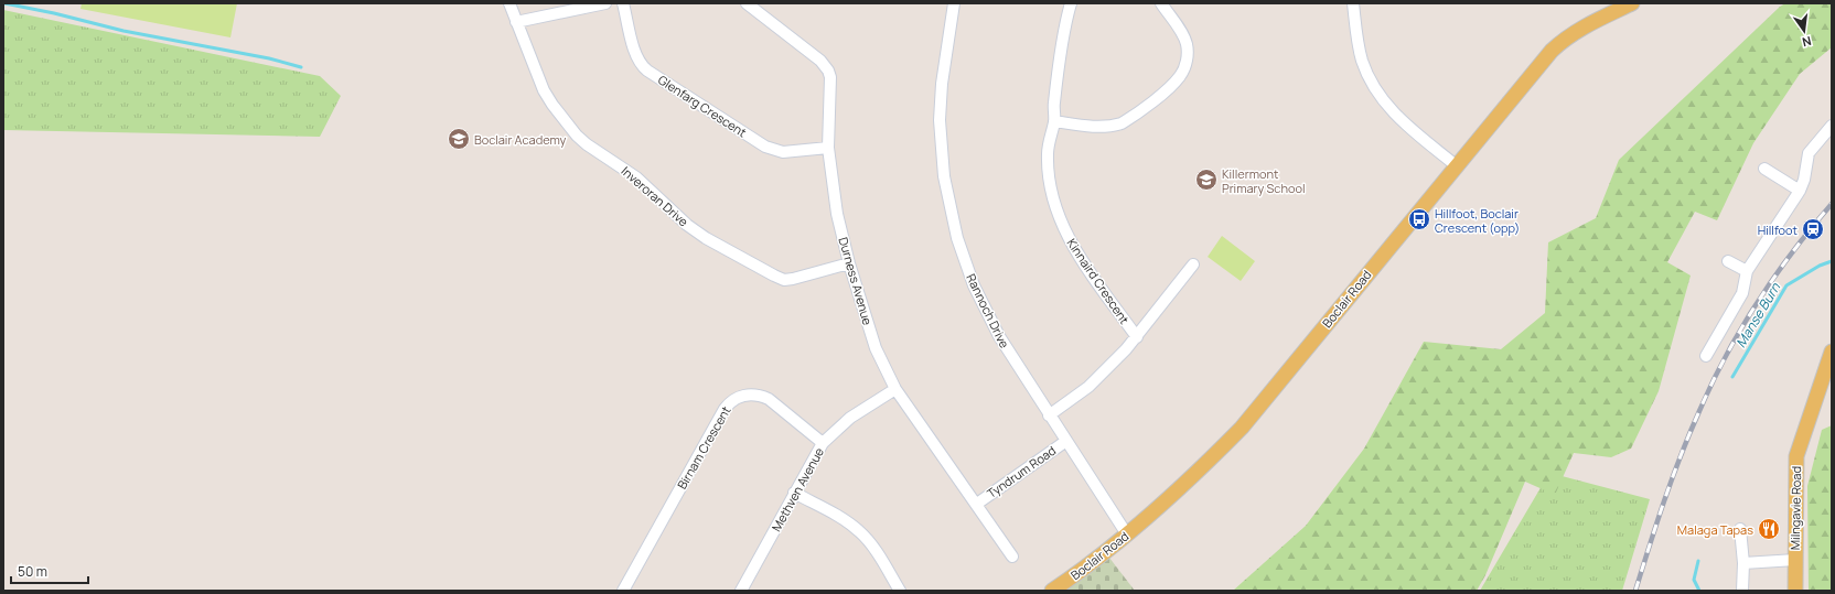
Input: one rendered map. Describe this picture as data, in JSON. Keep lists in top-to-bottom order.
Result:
{
  "streets": {
    "main road": ["Boclair Road", "Milngavie Road"],
    "street": [
      "Glenfarg Crescent",
      "Inveroran Drive",
      "Durness Avenue",
      "Kinnaird Crescent",
      "Rannoch Drive",
      "Birnam Crescent",
      "Tyndrum Road",
      "Methven Avenue"
    ]
  },
  "crossings": [
    ["Glenfarg Crescent", "Durness Avenue"],
    ["Inveroran Drive", "Durness Avenue"],
    ["Durness Avenue", "Tyndrum Road"],
    ["Durness Avenue", "Methven Avenue"],
    ["Boclair Road", "Rannoch Drive"],
    ["Rannoch Drive", "Tyndrum Road"],
    ["Birnam Crescent", "Methven Avenue"]
  ],
  "water": ["Manse Burn"],
  "places": {
    "school or university": ["Boclair Academy", "Killermont Primary School"],
    "bus stop": ["Hillfoot, Boclair Crescent (opp)"],
    "station": ["Hillfoot"],
    "restaurant": ["Malaga Tapas"]
  },
  "scale_bar": "50 m",
  "north": "bottom"
}
